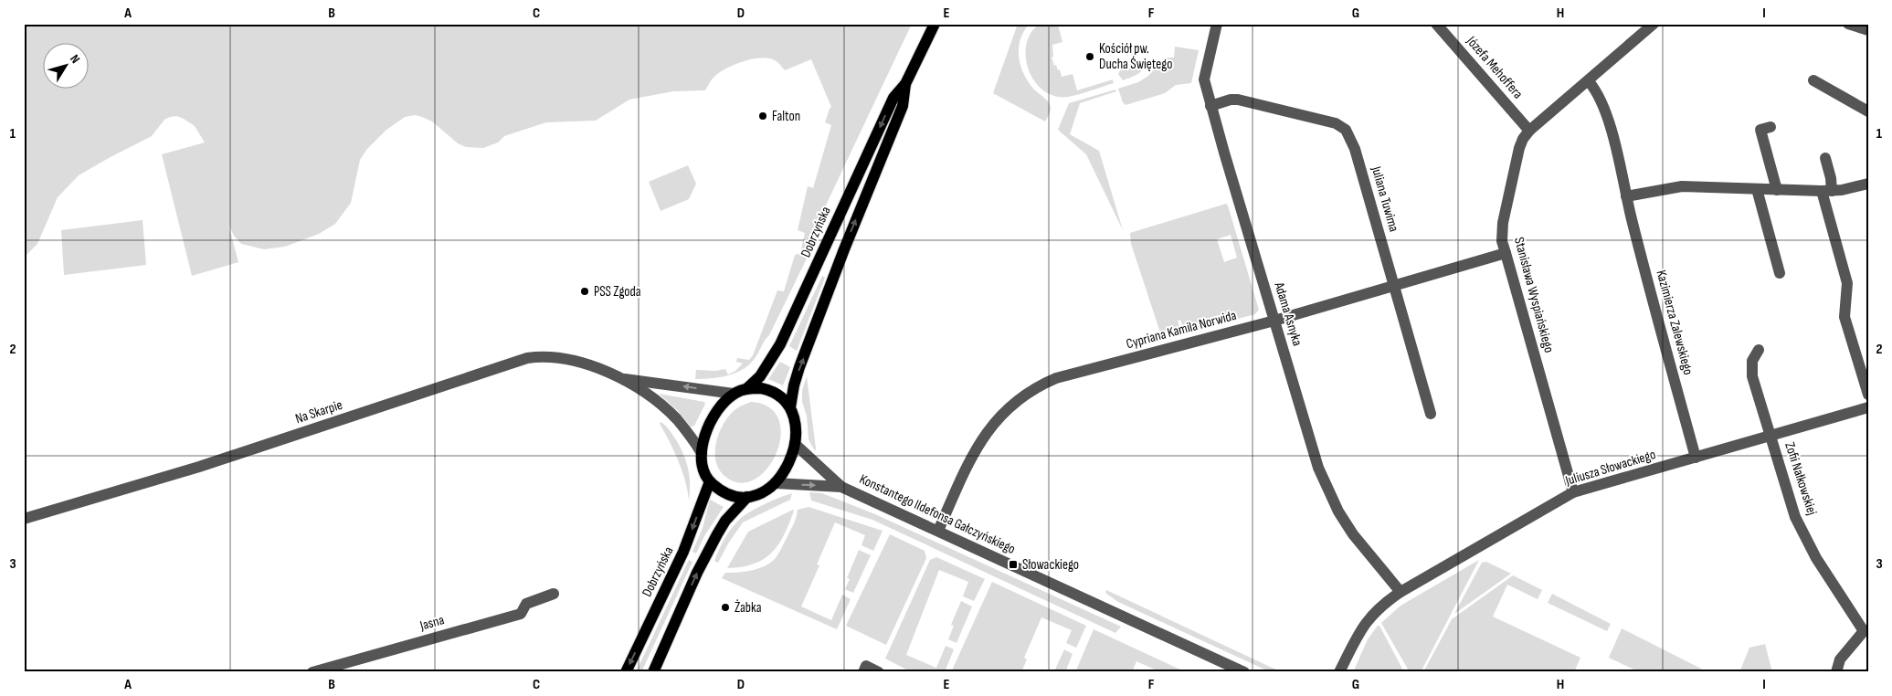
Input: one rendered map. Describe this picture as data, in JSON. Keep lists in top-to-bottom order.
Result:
{
  "streets": {
    "main road": ["Dobrzyńska"],
    "street": [
      "Józefa Mehoffera",
      "Juliana Tuwima",
      "Stanisława Wyspiańskiego",
      "Adama Asnyka",
      "Kazimierza Zalewskiego",
      "Cypriana Kamila Norwida",
      "Na Skarpie",
      "Juliusza Słowackiego",
      "Zofii Nałkowskiej",
      "Konstantego Ildefonsa Gałczyńskiego",
      "Jasna"
    ]
  },
  "crossings": [
    ["Józefa Mehoffera", "Stanisława Wyspiańskiego"],
    ["Juliana Tuwima", "Adama Asnyka"],
    ["Juliana Tuwima", "Cypriana Kamila Norwida"],
    ["Dobrzyńska", "Konstantego Ildefonsa Gałczyńskiego"],
    ["Stanisława Wyspiańskiego", "Kazimierza Zalewskiego"],
    ["Stanisława Wyspiańskiego", "Cypriana Kamila Norwida"],
    ["Stanisława Wyspiańskiego", "Juliusza Słowackiego"],
    ["Adama Asnyka", "Cypriana Kamila Norwida"],
    ["Adama Asnyka", "Juliusza Słowackiego"],
    ["Kazimierza Zalewskiego", "Juliusza Słowackiego"],
    ["Cypriana Kamila Norwida", "Konstantego Ildefonsa Gałczyńskiego"],
    ["Juliusza Słowackiego", "Zofii Nałkowskiej"]
  ],
  "places": {
    "other": [
      "Kościół pw. Ducha Świętego",
      "Falton",
      "PSS Zgoda",
      "Żabka"
    ],
    "transit": ["Słowackiego"]
  },
  "north": "top right",
  "grid": {
    "columns": [
      "A",
      "B",
      "C",
      "D",
      "E",
      "F",
      "G",
      "H",
      "I"
    ],
    "rows": ["1", "2", "3"]
  }
}
